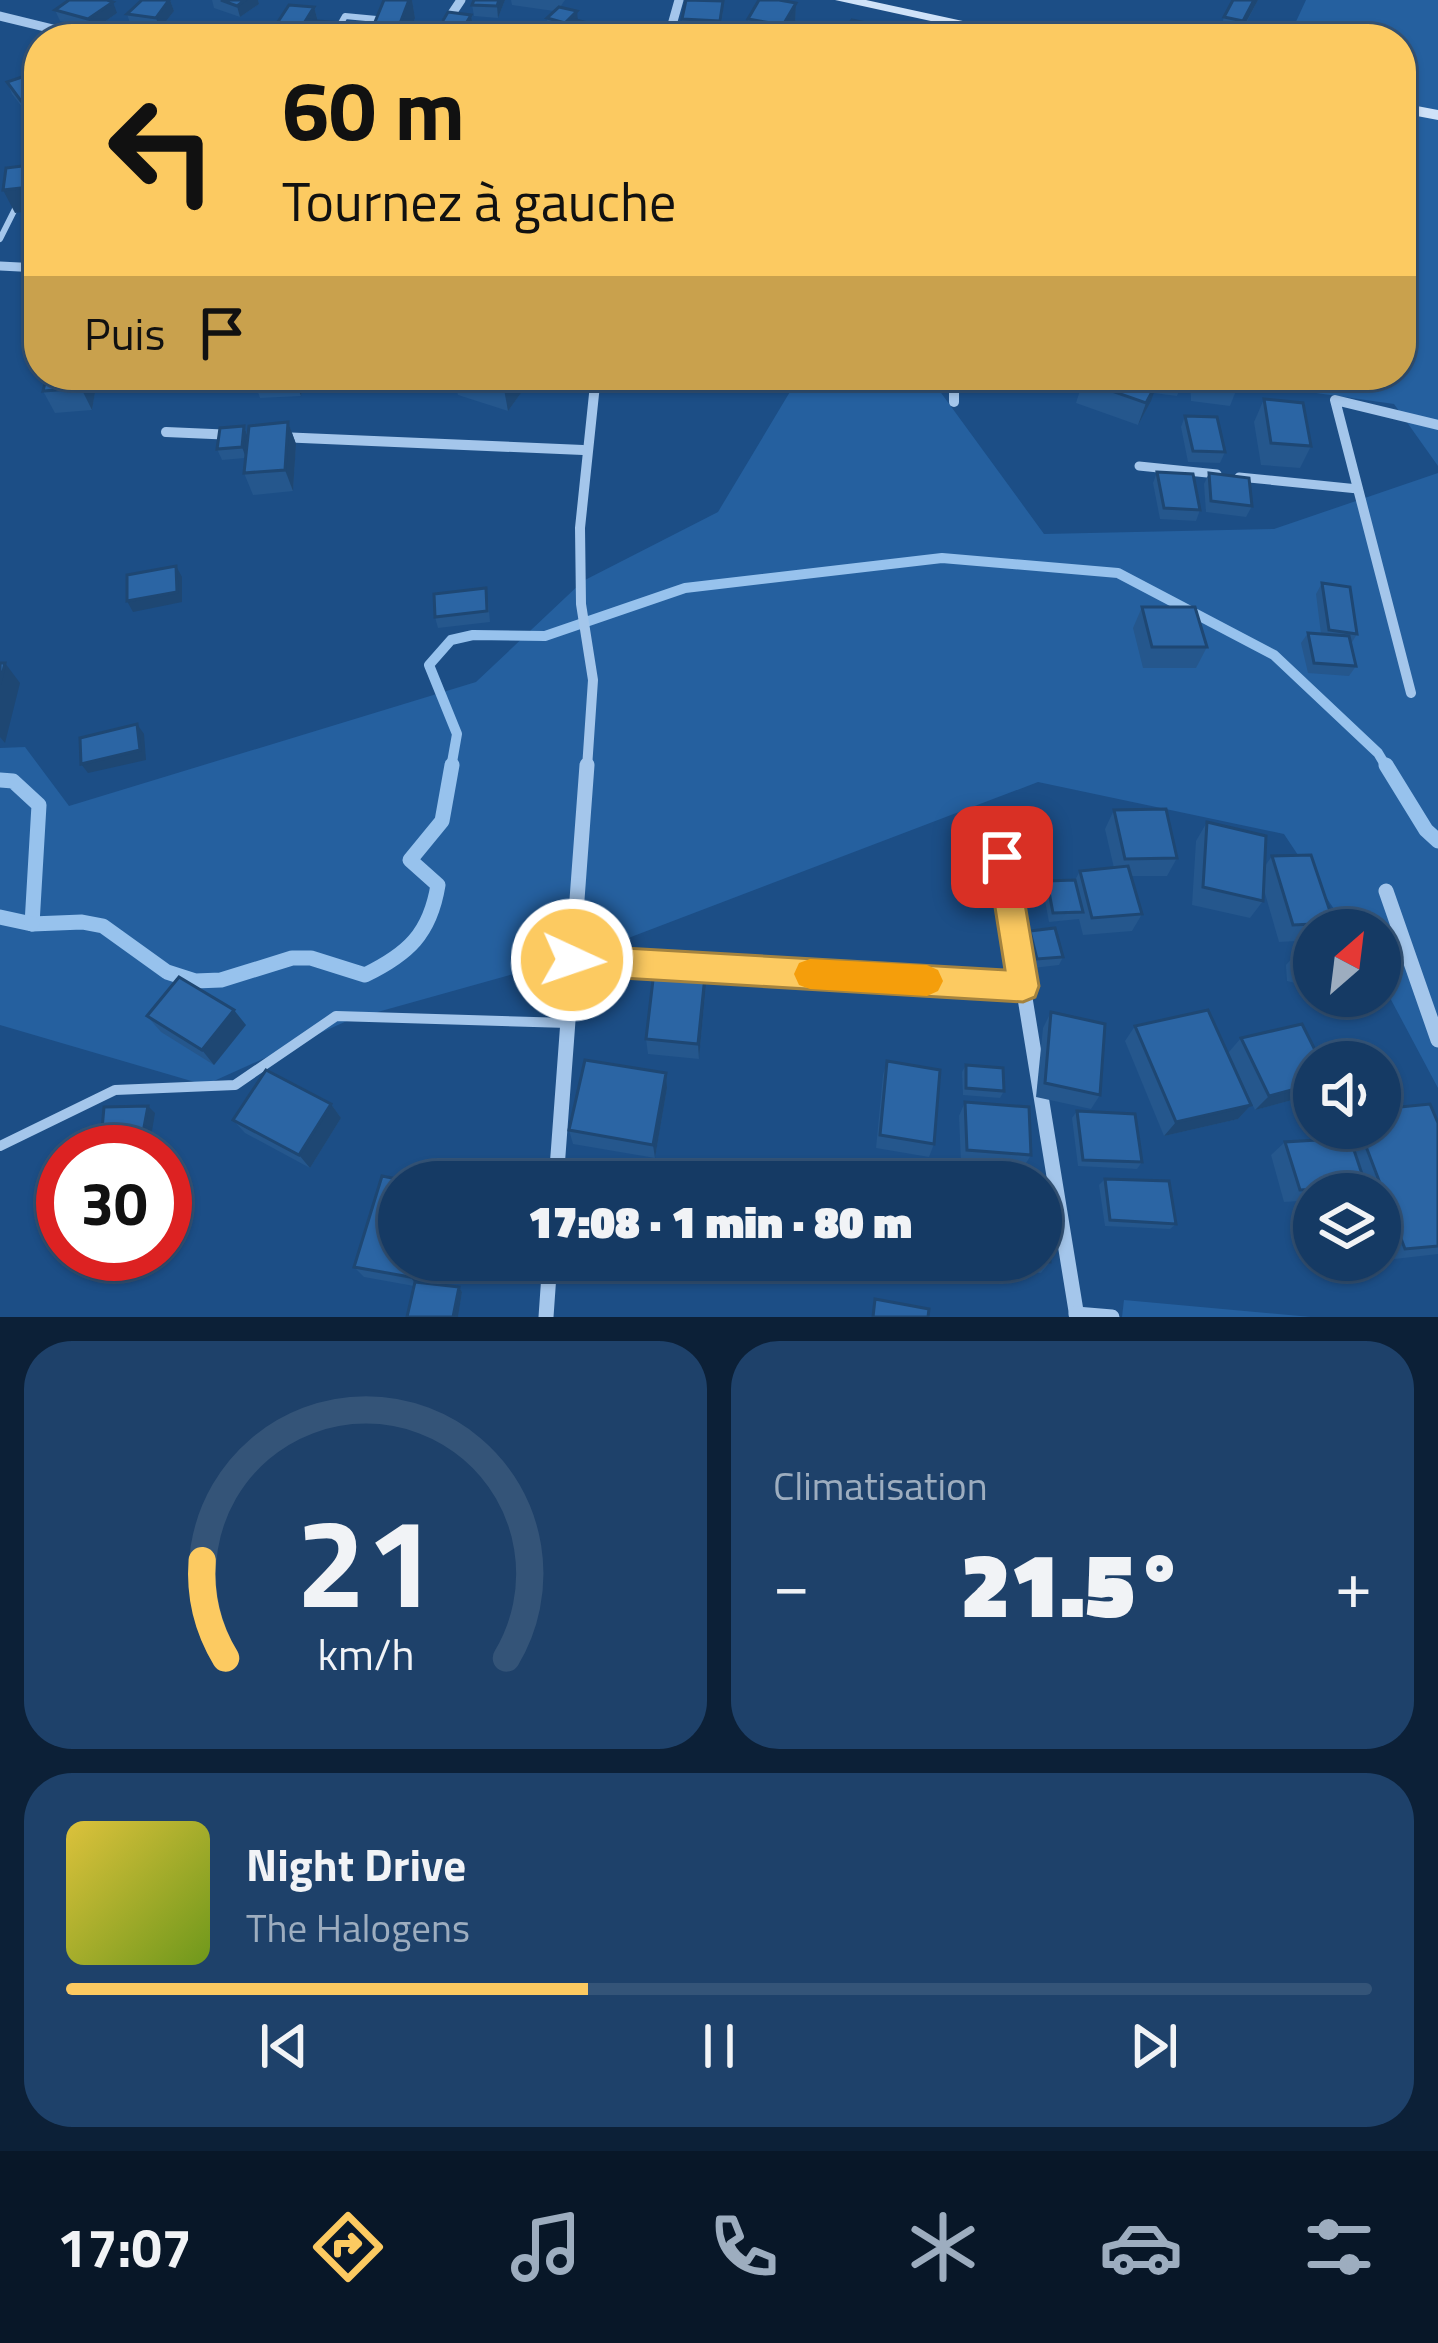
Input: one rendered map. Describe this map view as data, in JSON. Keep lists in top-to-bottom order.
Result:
{
  "north": "top right",
  "page": {
    "turn": ["60 m", "Tournez à gauche"],
    "then": "Puis",
    "limit": "30",
    "trip": "17:08 · 1 min · 80 m",
    "tile": "Climatisation",
    "heat": ["−", "21.5°", "+"],
    "song": ["Night Drive", "The Halogens"],
    "tabs": "17:07",
    "gauge": ["21", "km/h"]
  }
}
